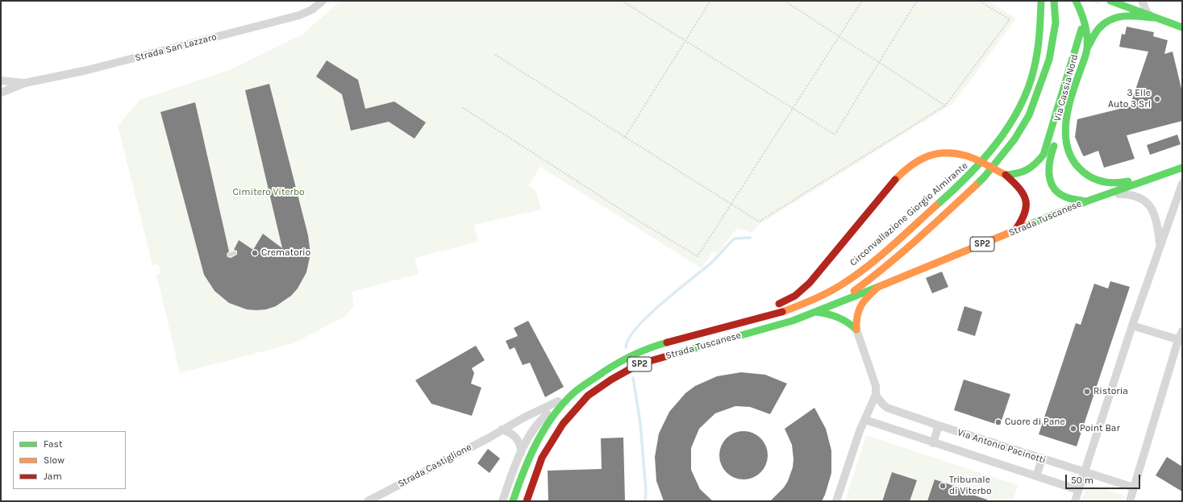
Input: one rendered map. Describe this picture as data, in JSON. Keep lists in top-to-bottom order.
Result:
{
  "streets": {
    "main road": [
      "Via Cassia Nord",
      "Circonvallazione Giorgio Almirante",
      "Strada Tuscanese",
      "SP2"
    ],
    "street": ["Strada San Lazzaro", "Via Antonio Pacinotti", "Strada Castiglione"]
  },
  "crossings": [
    ["Via Cassia Nord", "Strada Tuscanese"],
    ["Circonvallazione Giorgio Almirante", "Strada Tuscanese"],
    ["Strada Tuscanese", "SP2"]
  ],
  "parks": ["Cimitero Viterbo"],
  "places": [
    "3 Elle Auto 3 Srl",
    "Crematorio",
    "Ristoria",
    "Cuore di Pane",
    "Point Bar",
    "Tribunale di Viterbo"
  ],
  "legend": ["Fast", "Slow", "Jam"],
  "scale_bar": "50 m"
}
